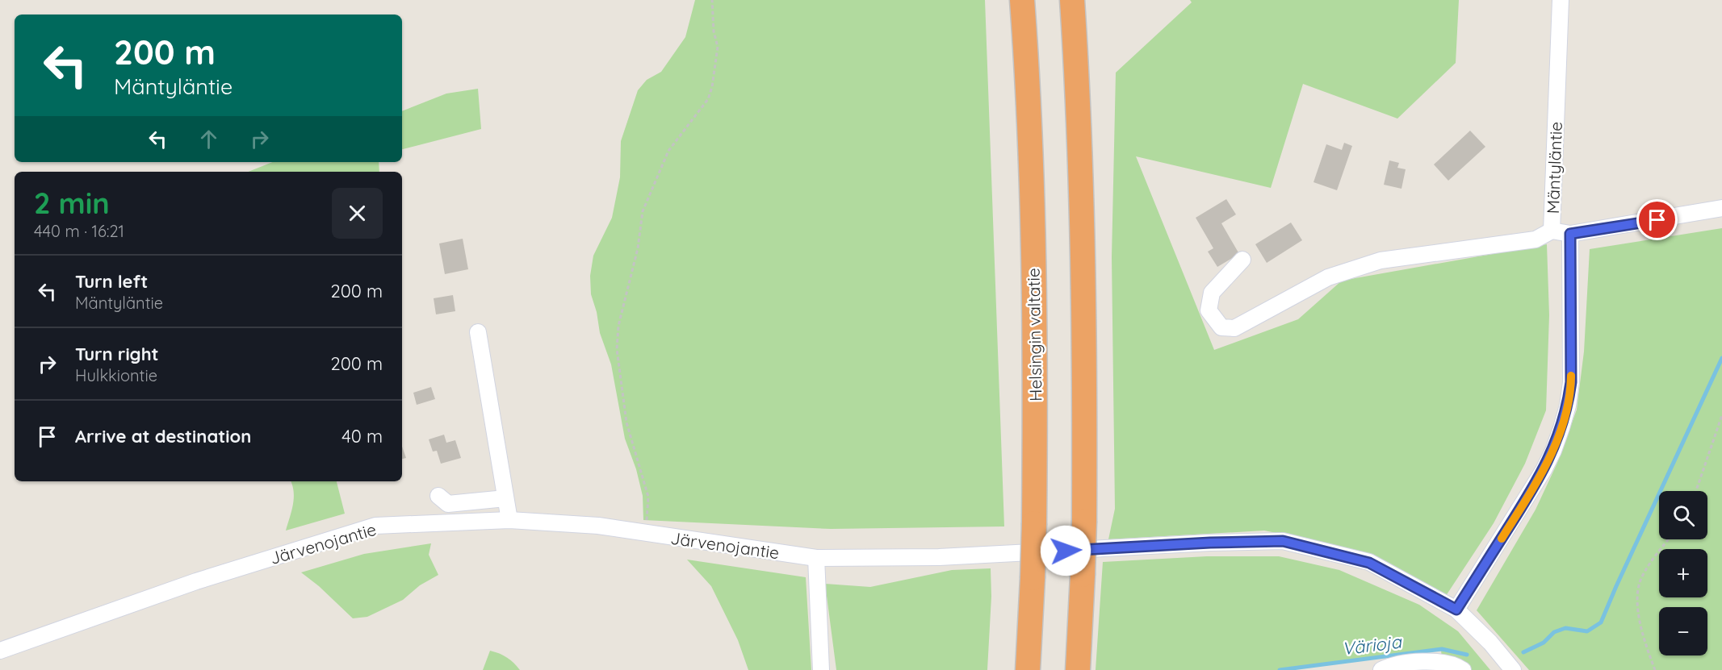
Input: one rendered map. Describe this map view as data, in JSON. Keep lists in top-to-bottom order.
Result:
{
  "streets": {
    "highway": ["Helsingin valtatie"],
    "street": ["Mäntyläntie", "Järvenojantie"]
  },
  "crossings": [
    ["Mäntyläntie", "Järvenojantie"]
  ],
  "water": ["Värioja"],
  "page": {
    "turn": ["200 m", "Mäntyläntie"],
    "heading": ["2 min", "440 m · 16:21"],
    "list": [
      {
        "name": "Turn left",
        "note": "Mäntyläntie",
        "value": "200 m"
      },
      {
        "name": "Turn right",
        "note": "Hulkkiontie",
        "value": "200 m"
      },
      {
        "name": "Arrive at destination",
        "value": "40 m"
      }
    ],
    "map_buttons": ["+", "−"]
  }
}
